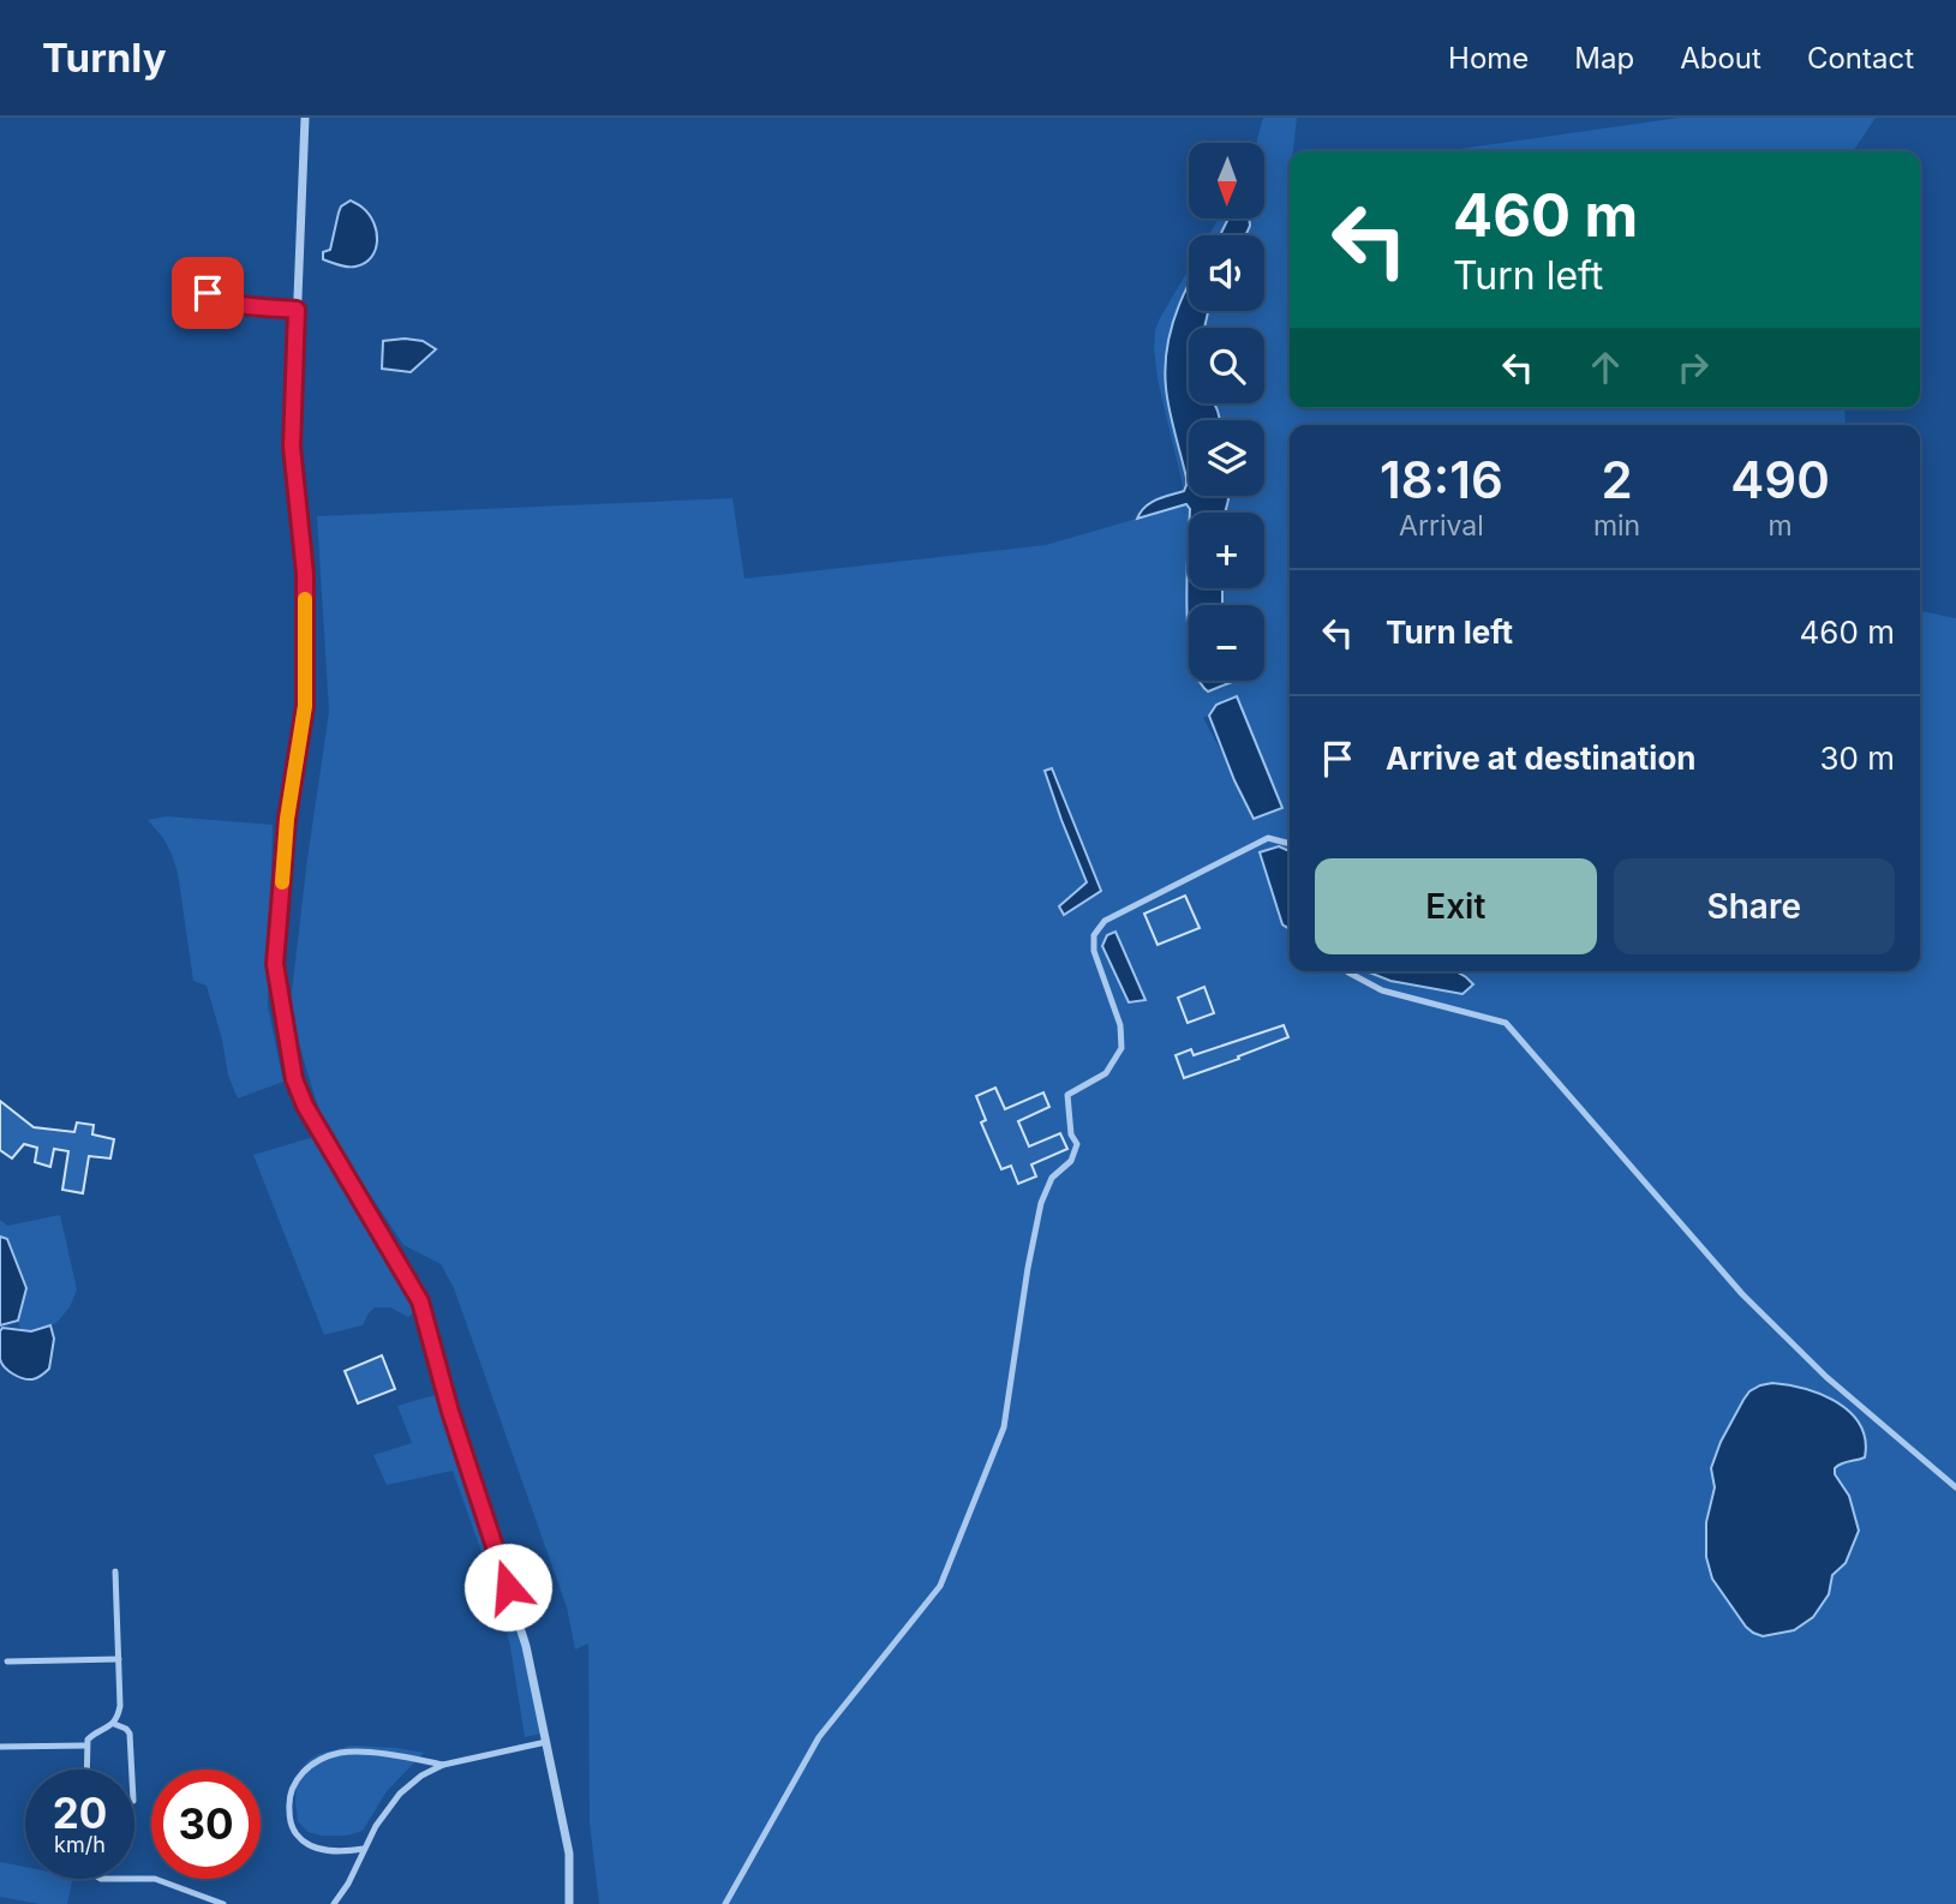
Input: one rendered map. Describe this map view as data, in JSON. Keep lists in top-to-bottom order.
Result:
{
  "north": "bottom",
  "page": {
    "header": "Turnly",
    "nav": [
      "Home",
      "Map",
      "About",
      "Contact"
    ],
    "map_buttons": ["+", "−"],
    "turn": ["460 m", "Turn left"],
    "eta": [
      "18:16",
      "Arrival",
      "2",
      "min",
      "490",
      "m"
    ],
    "list": [
      {
        "name": "Turn left",
        "value": "460 m"
      },
      {
        "name": "Arrive at destination",
        "value": "30 m"
      }
    ],
    "buttons": ["Exit", "Share"],
    "speed": "20 km/h",
    "limit": "30"
  }
}
